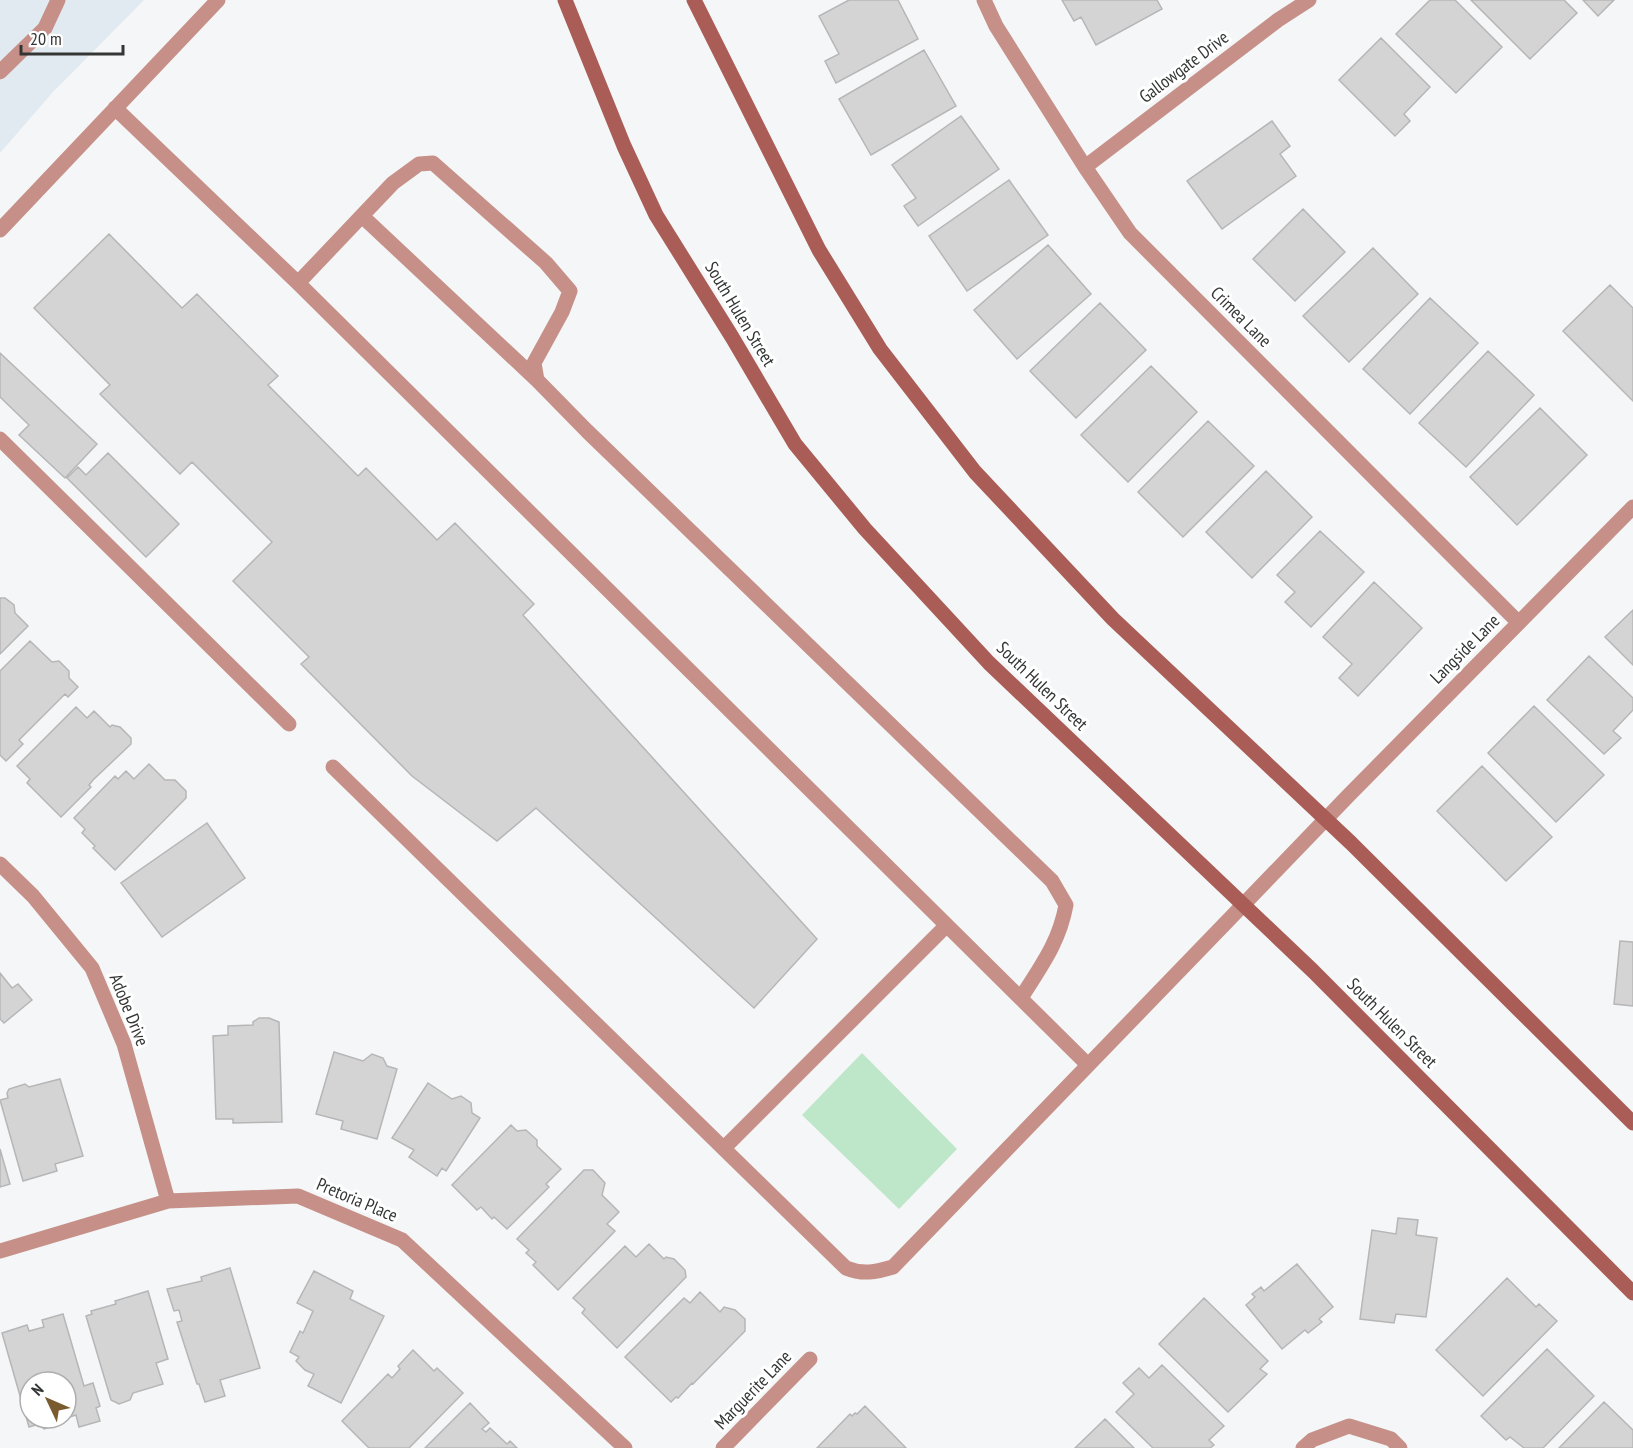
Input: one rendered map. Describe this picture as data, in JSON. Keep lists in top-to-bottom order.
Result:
{
  "streets": {
    "main road": ["South Hulen Street"],
    "street": [
      "Gallowgate Drive",
      "Crimea Lane",
      "Langside Lane",
      "Adobe Drive",
      "Pretoria Place",
      "Marguerite Lane"
    ]
  },
  "crossings": [
    ["Gallowgate Drive", "Crimea Lane"],
    ["South Hulen Street", "Langside Lane"],
    ["Crimea Lane", "Langside Lane"],
    ["Adobe Drive", "Pretoria Place"]
  ],
  "scale_bar": "20 m",
  "north": "top left"
}
